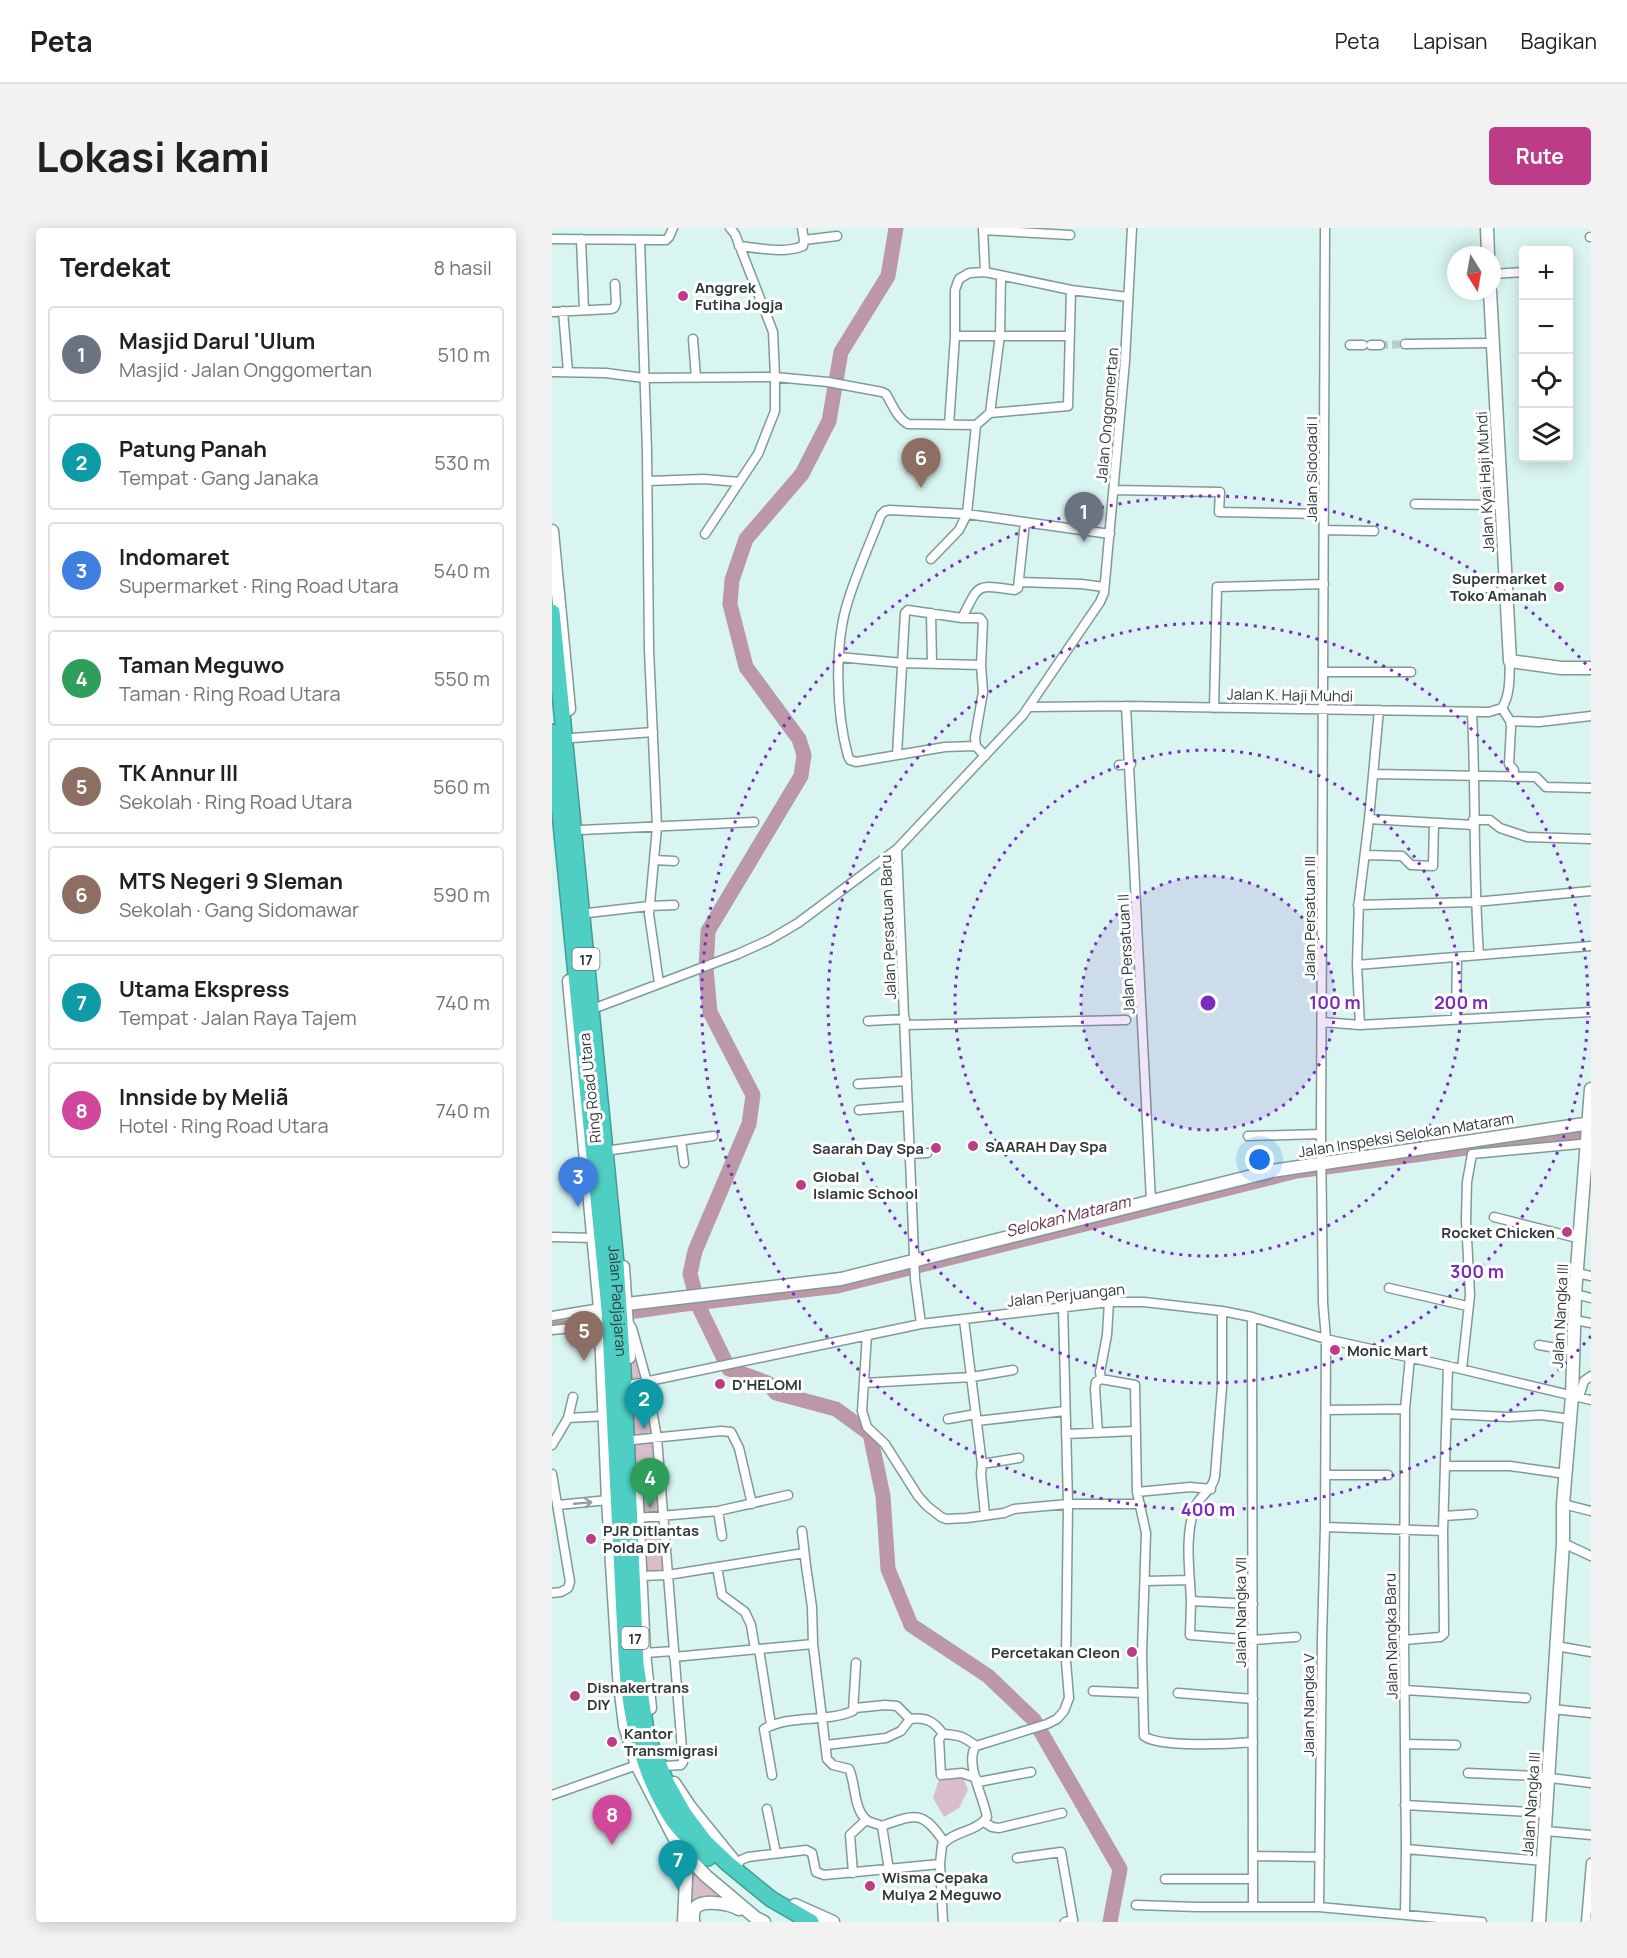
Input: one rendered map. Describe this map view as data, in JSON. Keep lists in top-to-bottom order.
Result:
{
  "streets": {
    "highway": ["17", "Jalan Padjajaran"],
    "street": [
      "Jalan Onggomertan",
      "Jalan Sidodadi I",
      "Jalan Kyai Haji Muhdi",
      "Jalan K. Haji Muhdi",
      "Jalan Persatuan III",
      "Jalan Persatuan Baru",
      "Jalan Persatuan II",
      "Ring Road Utara",
      "Jalan Inspeksi Selokan Mataram",
      "Jalan Perjuangan",
      "Jalan Nangka III",
      "Jalan Nangka VII",
      "Jalan Nangka Baru",
      "Jalan Nangka V"
    ]
  },
  "crossings": [
    ["Jalan Onggomertan", "Jalan Persatuan Baru"],
    ["Jalan Sidodadi I", "Jalan K. Haji Muhdi"],
    ["Jalan Sidodadi I", "Jalan Persatuan III"],
    ["Jalan K. Haji Muhdi", "Jalan Persatuan III"],
    ["Jalan K. Haji Muhdi", "Jalan Persatuan Baru"],
    ["Jalan K. Haji Muhdi", "Jalan Persatuan II"],
    ["Jalan Persatuan III", "Jalan Inspeksi Selokan Mataram"],
    ["Jalan Persatuan Baru", "Jalan Inspeksi Selokan Mataram"],
    ["Jalan Persatuan Baru", "Jalan Perjuangan"],
    ["Jalan Persatuan II", "Jalan Inspeksi Selokan Mataram"],
    ["Ring Road Utara", "Jalan Inspeksi Selokan Mataram"],
    ["Ring Road Utara", "Jalan Perjuangan"],
    ["Ring Road Utara", "Jalan Padjajaran"],
    ["Jalan Inspeksi Selokan Mataram", "Jalan Padjajaran"],
    ["Jalan Inspeksi Selokan Mataram", "Jalan Nangka III"],
    ["Jalan Perjuangan", "Jalan Nangka III"],
    ["Jalan Perjuangan", "Jalan Nangka VII"],
    ["Jalan Perjuangan", "Jalan Nangka Baru"],
    ["Jalan Perjuangan", "Jalan Nangka V"]
  ],
  "water": ["Selokan Mataram"],
  "places": [
    "Anggrek Futiha Jogja",
    "Supermarket Toko Amanah",
    "SAARAH Day Spa",
    "Saarah Day Spa",
    "Global Islamic School",
    "Rocket Chicken",
    "Monic Mart",
    "D'HELOMI",
    "PJR Ditlantas Polda DIY",
    "Percetakan Cleon",
    "Disnakertrans DIY",
    "Kantor Transmigrasi",
    "Wisma Cepaka Mulya 2 Meguwo"
  ],
  "north": "bottom",
  "page": {
    "header": "Peta",
    "nav": ["Peta", "Lapisan", "Bagikan"],
    "title": "Lokasi kami",
    "buttons": "Rute",
    "heading": ["Terdekat", "8 hasil"],
    "map_buttons": ["+", "−"],
    "list": [
      {
        "mark": "1",
        "name": "Masjid Darul 'Ulum",
        "note": "Masjid · Jalan Onggomertan",
        "value": "510 m"
      },
      {
        "mark": "2",
        "name": "Patung Panah",
        "note": "Tempat · Gang Janaka",
        "value": "530 m"
      },
      {
        "mark": "3",
        "name": "Indomaret",
        "note": "Supermarket · Ring Road Utara",
        "value": "540 m"
      },
      {
        "mark": "4",
        "name": "Taman Meguwo",
        "note": "Taman · Ring Road Utara",
        "value": "550 m"
      },
      {
        "mark": "5",
        "name": "TK Annur III",
        "note": "Sekolah · Ring Road Utara",
        "value": "560 m"
      },
      {
        "mark": "6",
        "name": "MTS Negeri 9 Sleman",
        "note": "Sekolah · Gang Sidomawar",
        "value": "590 m"
      },
      {
        "mark": "7",
        "name": "Utama Ekspress",
        "note": "Tempat · Jalan Raya Tajem",
        "value": "740 m"
      },
      {
        "mark": "8",
        "name": "Innside by Meliã",
        "note": "Hotel · Ring Road Utara",
        "value": "740 m"
      }
    ],
    "pins": [
      "6",
      "1",
      "3",
      "5",
      "2",
      "4",
      "8",
      "7"
    ]
  },
  "rings": [
    "100 m",
    "200 m",
    "300 m",
    "400 m"
  ]
}
